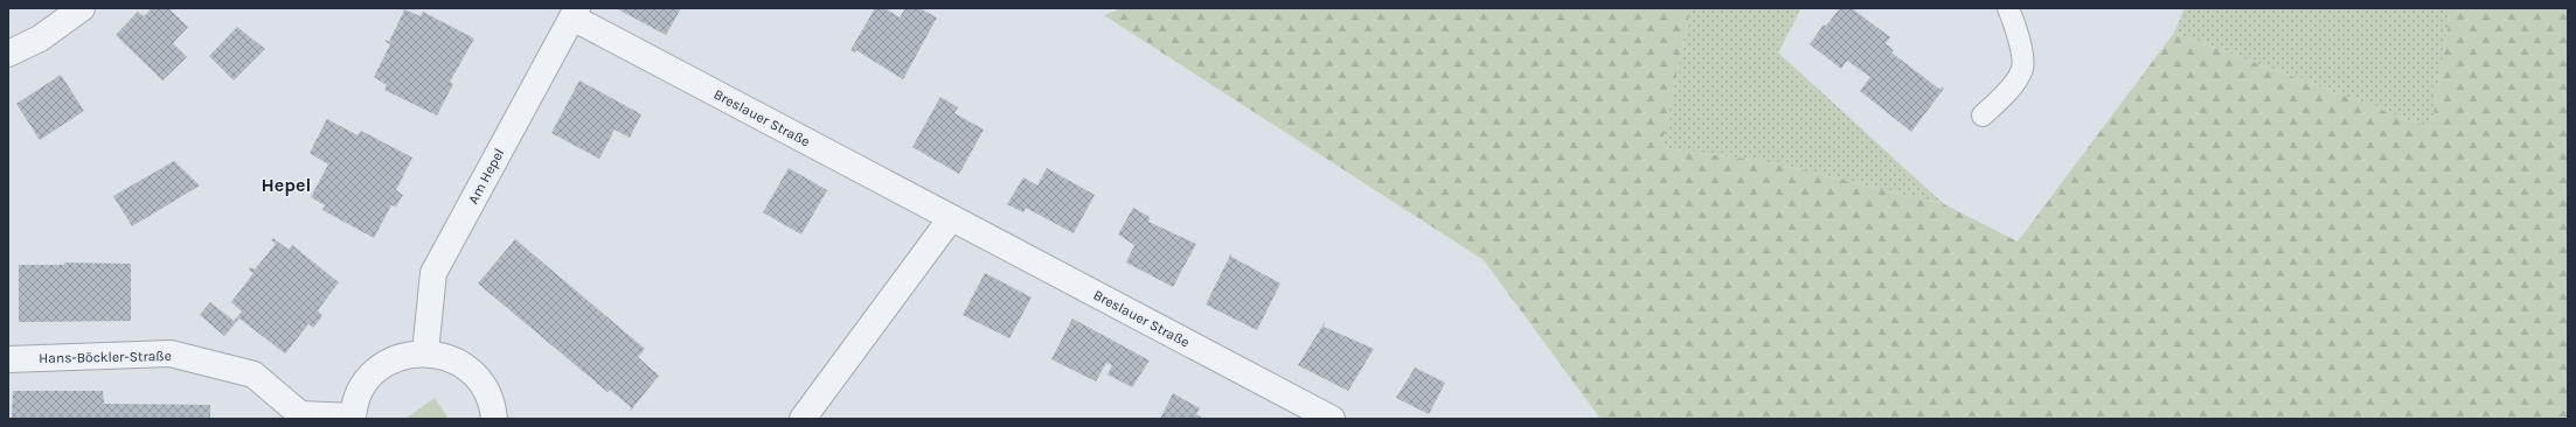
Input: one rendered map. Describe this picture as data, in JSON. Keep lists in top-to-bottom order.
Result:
{
  "streets": {
    "street": ["Breslauer Straße", "Am Hepel", "Hans-Böckler-Straße"]
  },
  "crossings": [
    ["Breslauer Straße", "Am Hepel"]
  ],
  "districts": ["Hepel"]
}
